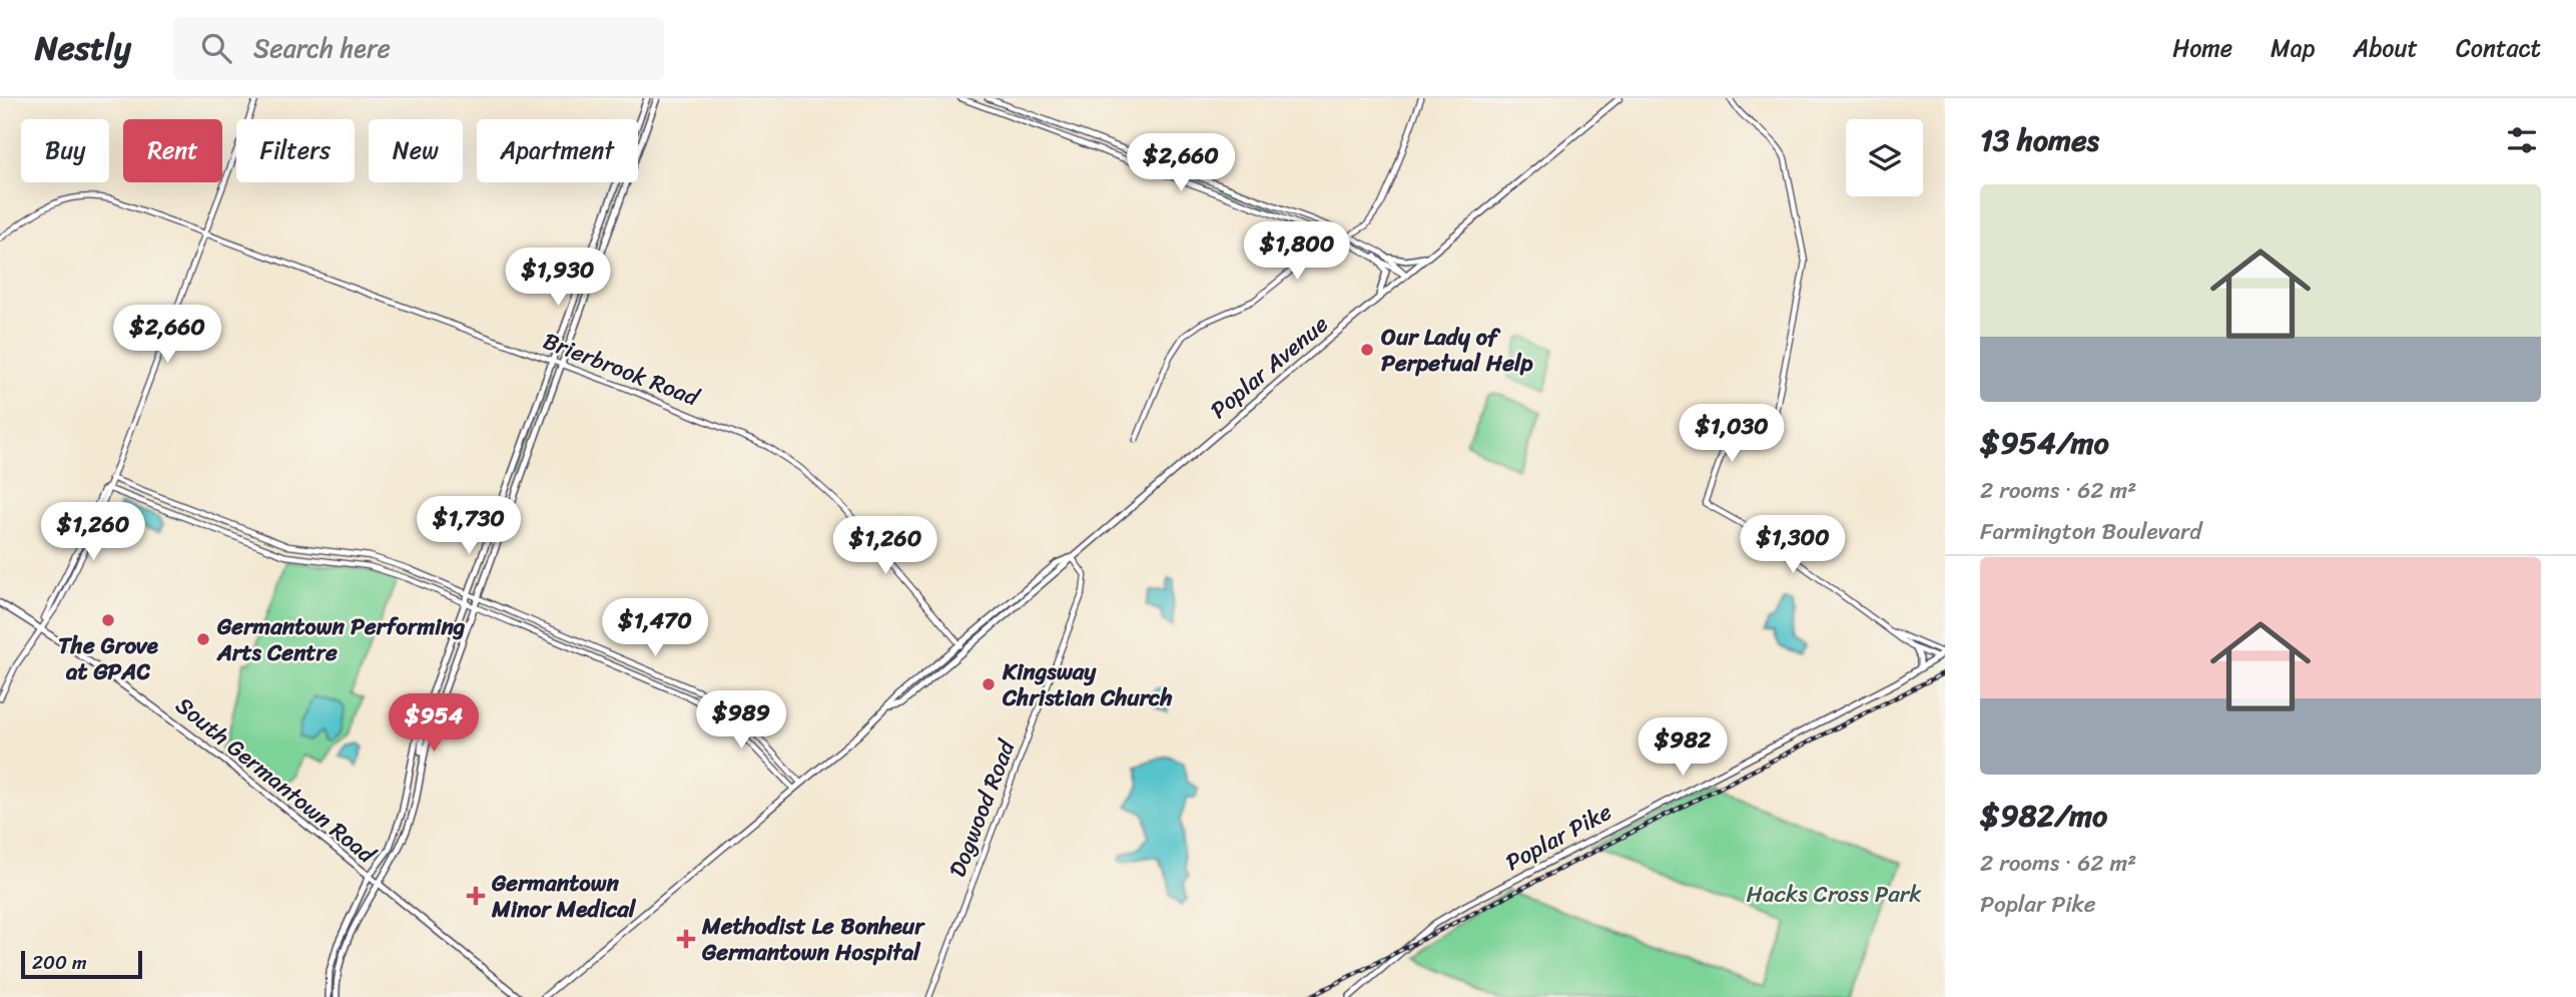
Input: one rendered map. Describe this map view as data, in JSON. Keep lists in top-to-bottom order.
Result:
{
  "streets": {
    "main road": ["Poplar Avenue", "South Germantown Road", "Poplar Pike"],
    "street": ["Brierbrook Road", "Dogwood Road"]
  },
  "crossings": [
    ["Poplar Avenue", "Brierbrook Road"],
    ["Poplar Avenue", "Dogwood Road"]
  ],
  "parks": ["Hacks Cross Park"],
  "places": {
    "other": [
      "Our Lady of Perpetual Help",
      "The Grove at GPAC",
      "Germantown Performing Arts Centre",
      "Kingsway Christian Church"
    ],
    "health": ["Germantown Minor Medical", "Methodist Le Bonheur Germantown Hospital"]
  },
  "scale_bar": "200 m",
  "page": {
    "header": "Nestly",
    "search": "Search here",
    "nav": [
      "Home",
      "Map",
      "About",
      "Contact"
    ],
    "heading": "13 homes",
    "chip": [
      "Buy",
      "Rent",
      "Filters",
      "New",
      "Apartment"
    ],
    "price": [
      "$2,660",
      "$1,800",
      "$1,930",
      "$2,660",
      "$1,030",
      "$1,730",
      "$1,260",
      "$1,300",
      "$1,260",
      "$1,470",
      "$989",
      "$954",
      "$982"
    ],
    "list": [
      {
        "name": "$954/mo",
        "note": "2 rooms · 62 m² · Farmington Boulevard"
      },
      {
        "name": "$982/mo",
        "note": "2 rooms · 62 m² · Poplar Pike"
      }
    ],
    "scale": "200 m"
  }
}
